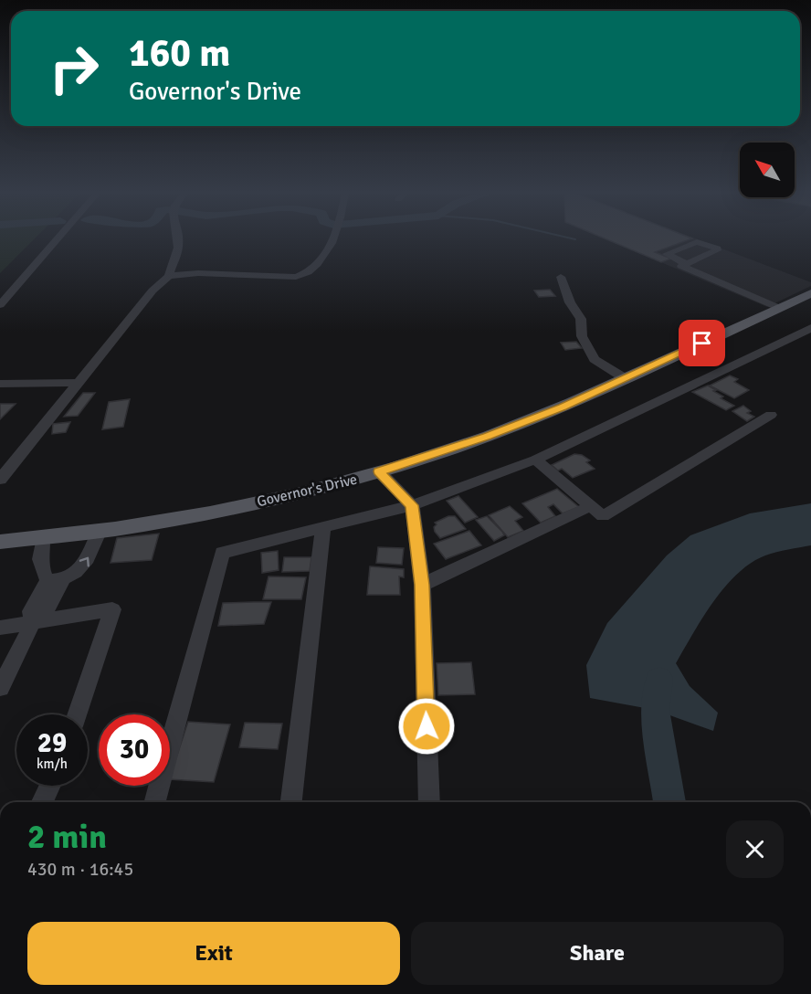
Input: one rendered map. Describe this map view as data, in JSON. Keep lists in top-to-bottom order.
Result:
{
  "streets": {
    "main road": ["Governor's Drive"]
  },
  "north": "top left",
  "page": {
    "turn": ["160 m", "Governor's Drive"],
    "speed": "29 km/h",
    "limit": "30",
    "heading": ["2 min", "430 m · 16:45"],
    "buttons": ["Exit", "Share"]
  }
}
